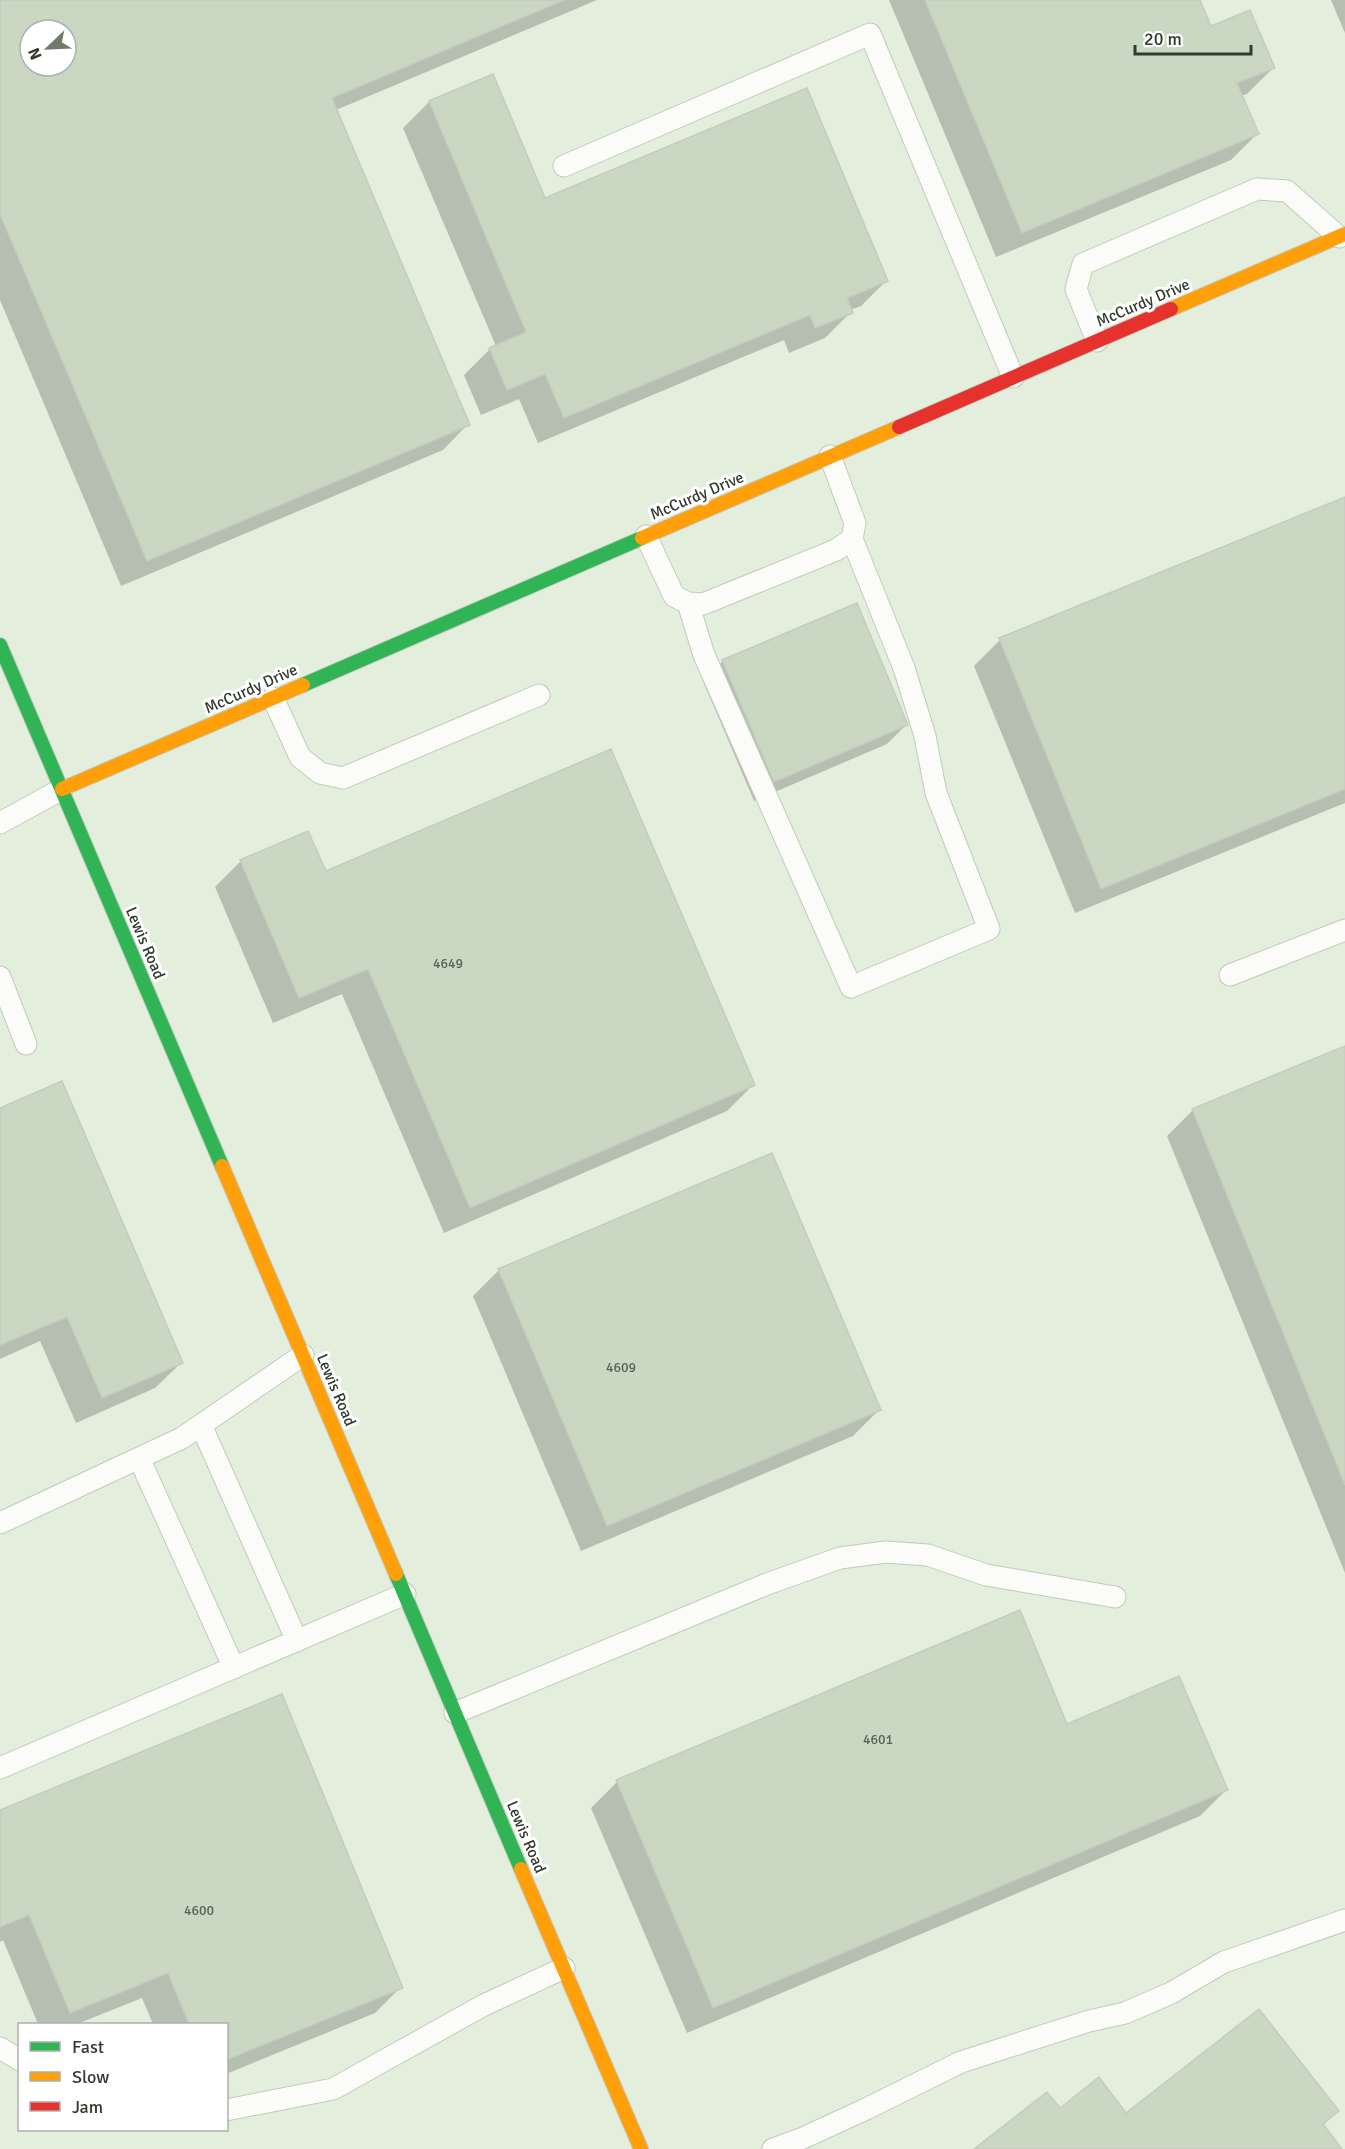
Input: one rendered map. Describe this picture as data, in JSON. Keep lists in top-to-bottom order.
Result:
{
  "streets": {
    "street": ["McCurdy Drive", "Lewis Road"]
  },
  "crossings": [
    ["McCurdy Drive", "Lewis Road"]
  ],
  "house_numbers": [
    "4649",
    "4609",
    "4601",
    "4600"
  ],
  "legend": ["Fast", "Slow", "Jam"],
  "scale_bar": "20 m",
  "north": "bottom left"
}
